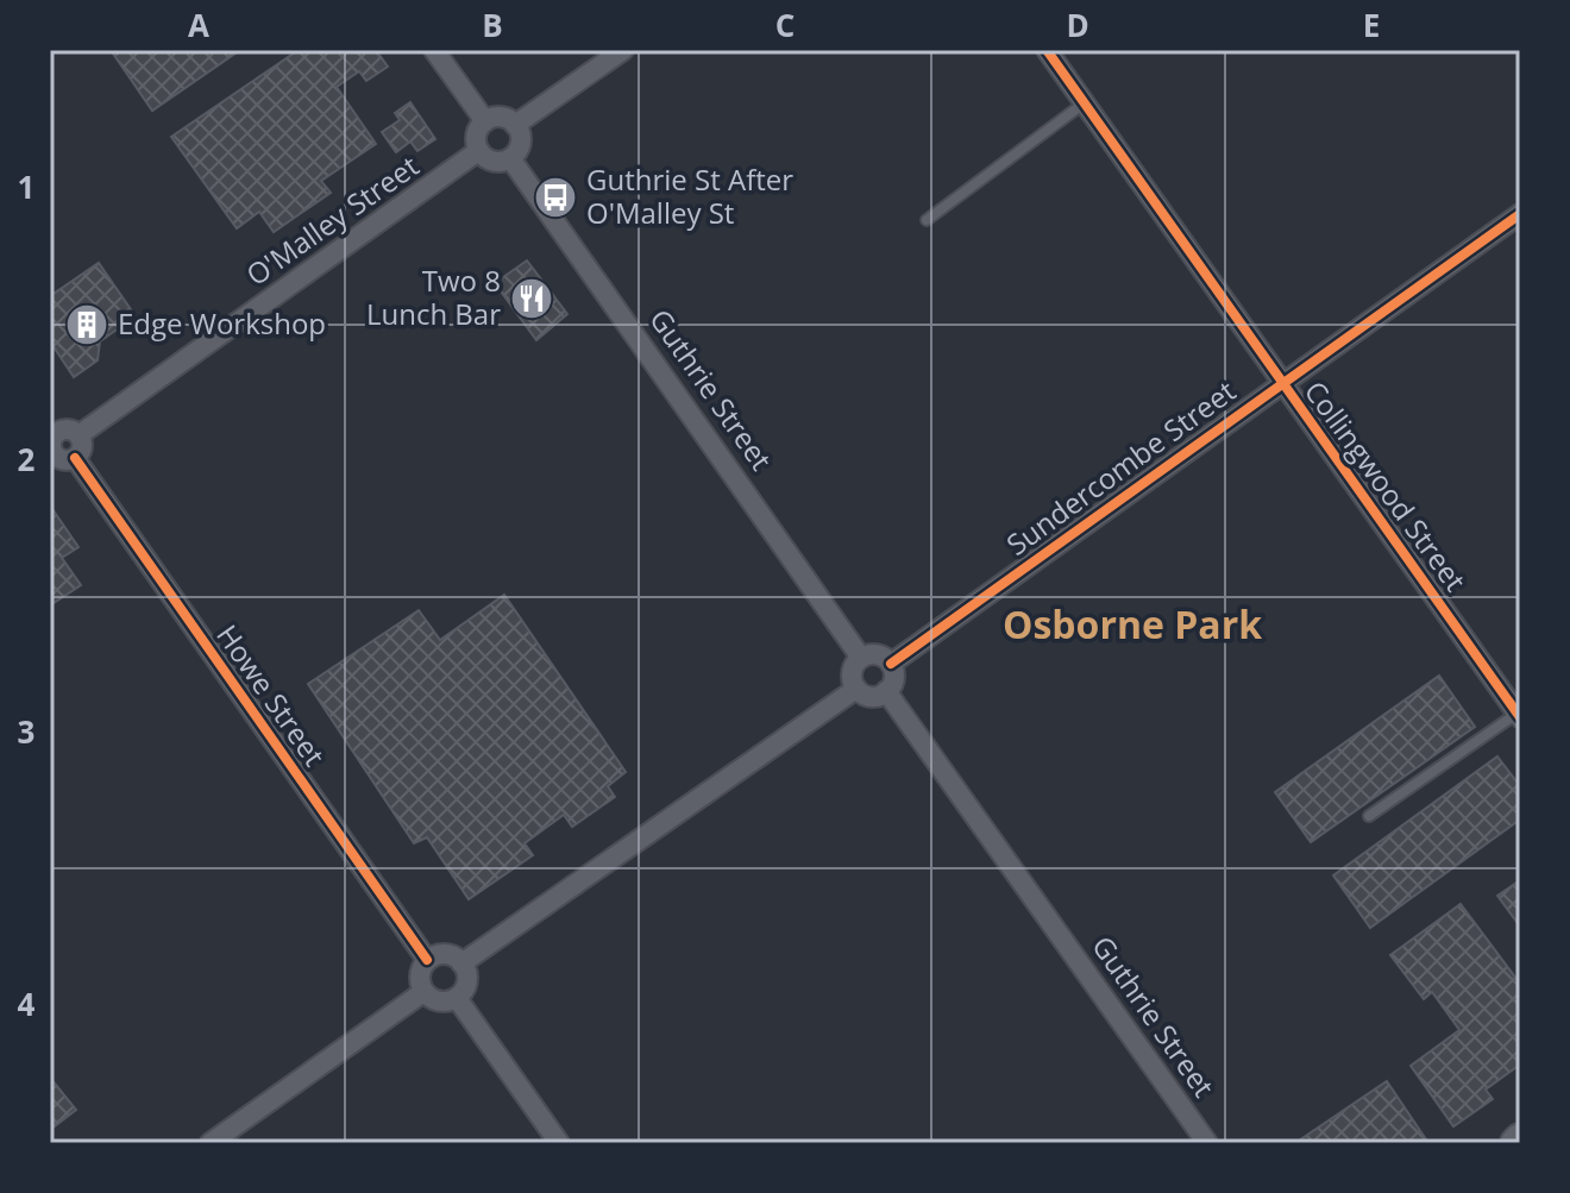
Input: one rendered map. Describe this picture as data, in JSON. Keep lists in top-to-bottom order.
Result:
{
  "streets": {
    "street": [
      "O'Malley Street",
      "Guthrie Street",
      "Sundercombe Street",
      "Collingwood Street",
      "Howe Street"
    ]
  },
  "crossings": [
    ["O'Malley Street", "Guthrie Street"],
    ["O'Malley Street", "Howe Street"],
    ["Guthrie Street", "Sundercombe Street"],
    ["Sundercombe Street", "Collingwood Street"]
  ],
  "districts": ["Osborne Park"],
  "places": {
    "bus stop": ["Guthrie St After O'Malley St"],
    "restaurant": ["Two 8 Lunch Bar"],
    "building": ["Edge Workshop"]
  },
  "grid": {
    "columns": [
      "A",
      "B",
      "C",
      "D",
      "E"
    ],
    "rows": [
      "1",
      "2",
      "3",
      "4"
    ]
  }
}
